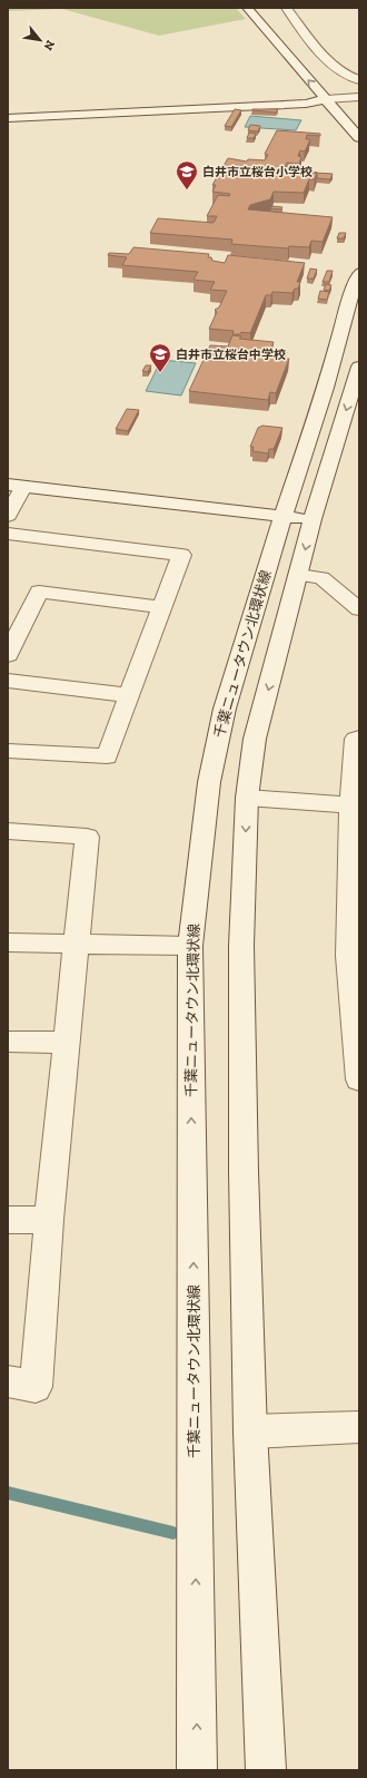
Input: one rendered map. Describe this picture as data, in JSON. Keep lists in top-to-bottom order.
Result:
{
  "streets": {
    "street": ["千葉ニュータウン北環状線"]
  },
  "places": {
    "school or university": ["白井市立桜台小学校", "白井市立桜台中学校"]
  },
  "north": "bottom right"
}
